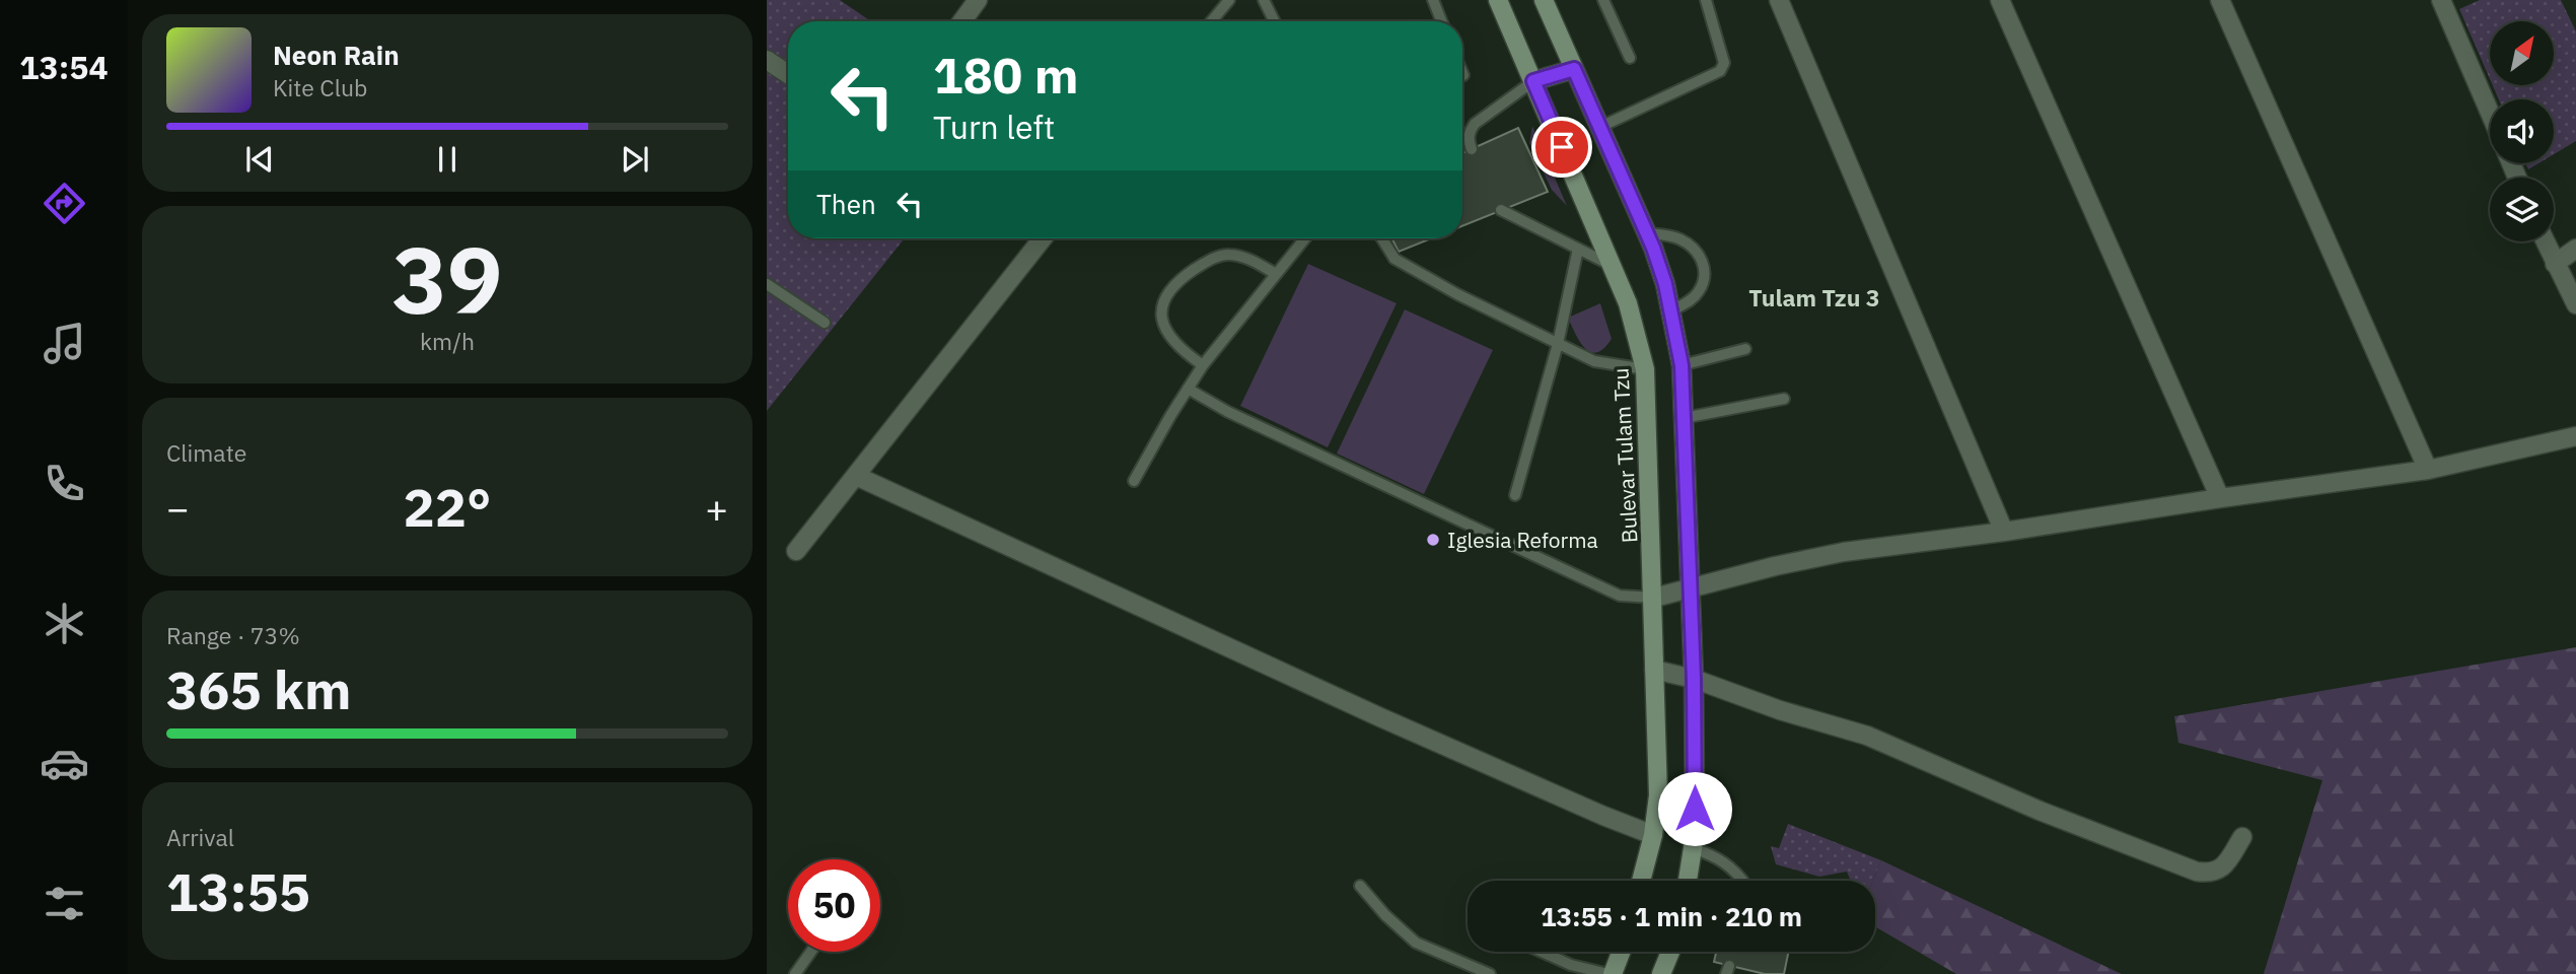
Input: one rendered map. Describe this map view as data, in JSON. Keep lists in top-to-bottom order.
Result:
{
  "streets": {
    "main road": ["Bulevar Tulam Tzu"]
  },
  "districts": ["Tulam Tzu 3"],
  "places": ["Iglesia Reforma"],
  "north": "top right",
  "page": {
    "tabs": "13:54",
    "turn": ["180 m", "Turn left"],
    "song": ["Neon Rain", "Kite Club"],
    "then": "Then",
    "tile": [
      ["39", "km/h"],
      "Climate",
      ["Range · 73%", "365 km"],
      ["Arrival", "13:55"]
    ],
    "heat": ["−", "22°", "+"],
    "limit": "50",
    "trip": "13:55 · 1 min · 210 m"
  }
}
